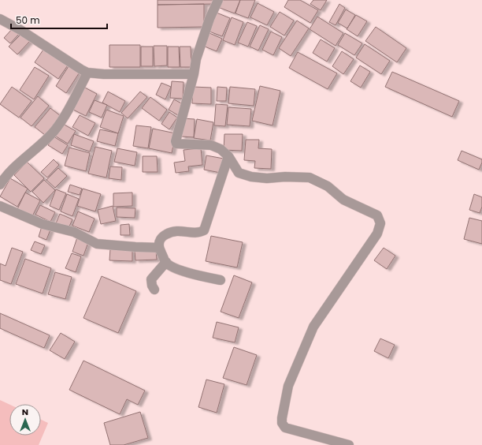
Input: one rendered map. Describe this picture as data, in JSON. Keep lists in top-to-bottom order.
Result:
{
  "scale_bar": "50 m",
  "north": "top"
}
